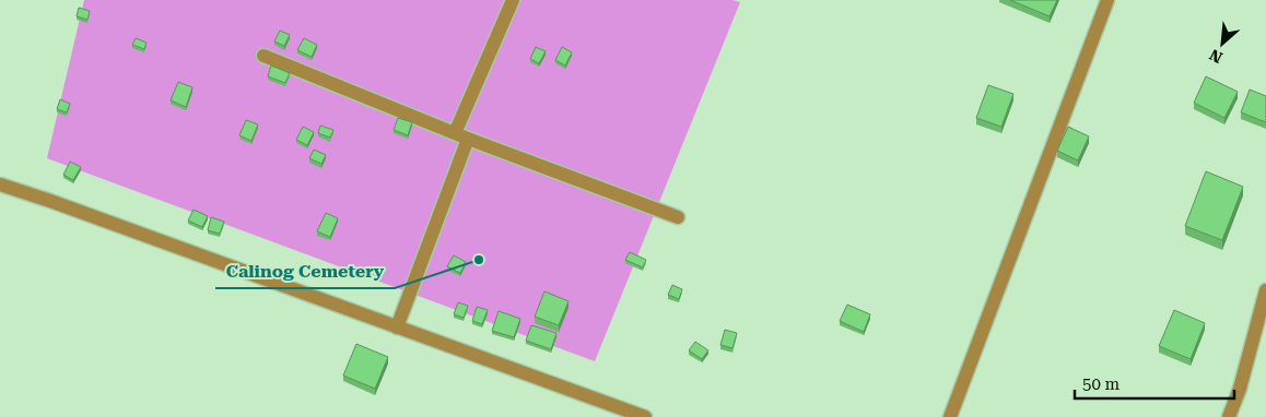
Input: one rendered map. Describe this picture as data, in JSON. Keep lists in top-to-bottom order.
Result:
{
  "places": ["Calinog Cemetery"],
  "scale_bar": "50 m",
  "north": "bottom left"
}
